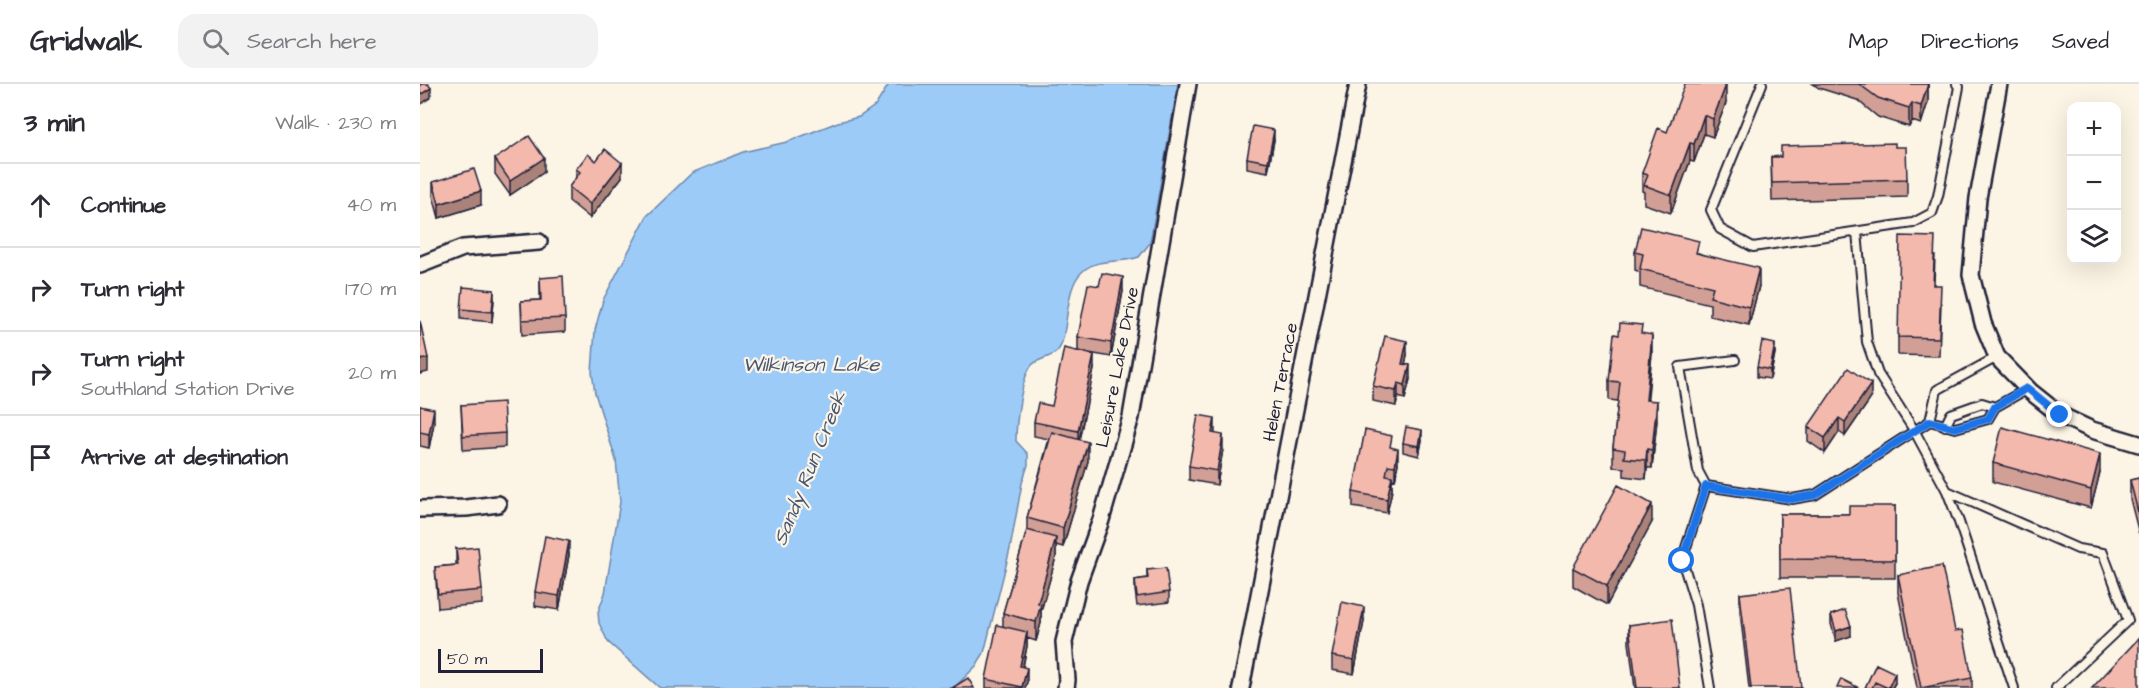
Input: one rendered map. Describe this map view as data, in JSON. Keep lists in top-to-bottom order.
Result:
{
  "streets": {
    "street": ["Leisure Lake Drive", "Helen Terrace"]
  },
  "water": ["Wilkinson Lake", "Sandy Run Creek"],
  "scale_bar": "50 m",
  "page": {
    "header": "Gridwalk",
    "search": "Search here",
    "nav": ["Map", "Directions", "Saved"],
    "heading": ["3 min", "Walk · 230 m"],
    "map_buttons": ["+", "−"],
    "list": [
      ["Continue", "40 m"],
      ["Turn right", "170 m"],
      ["Turn right", "Southland Station Drive", "20 m"],
      "Arrive at destination"
    ],
    "scale": "50 m"
  }
}
